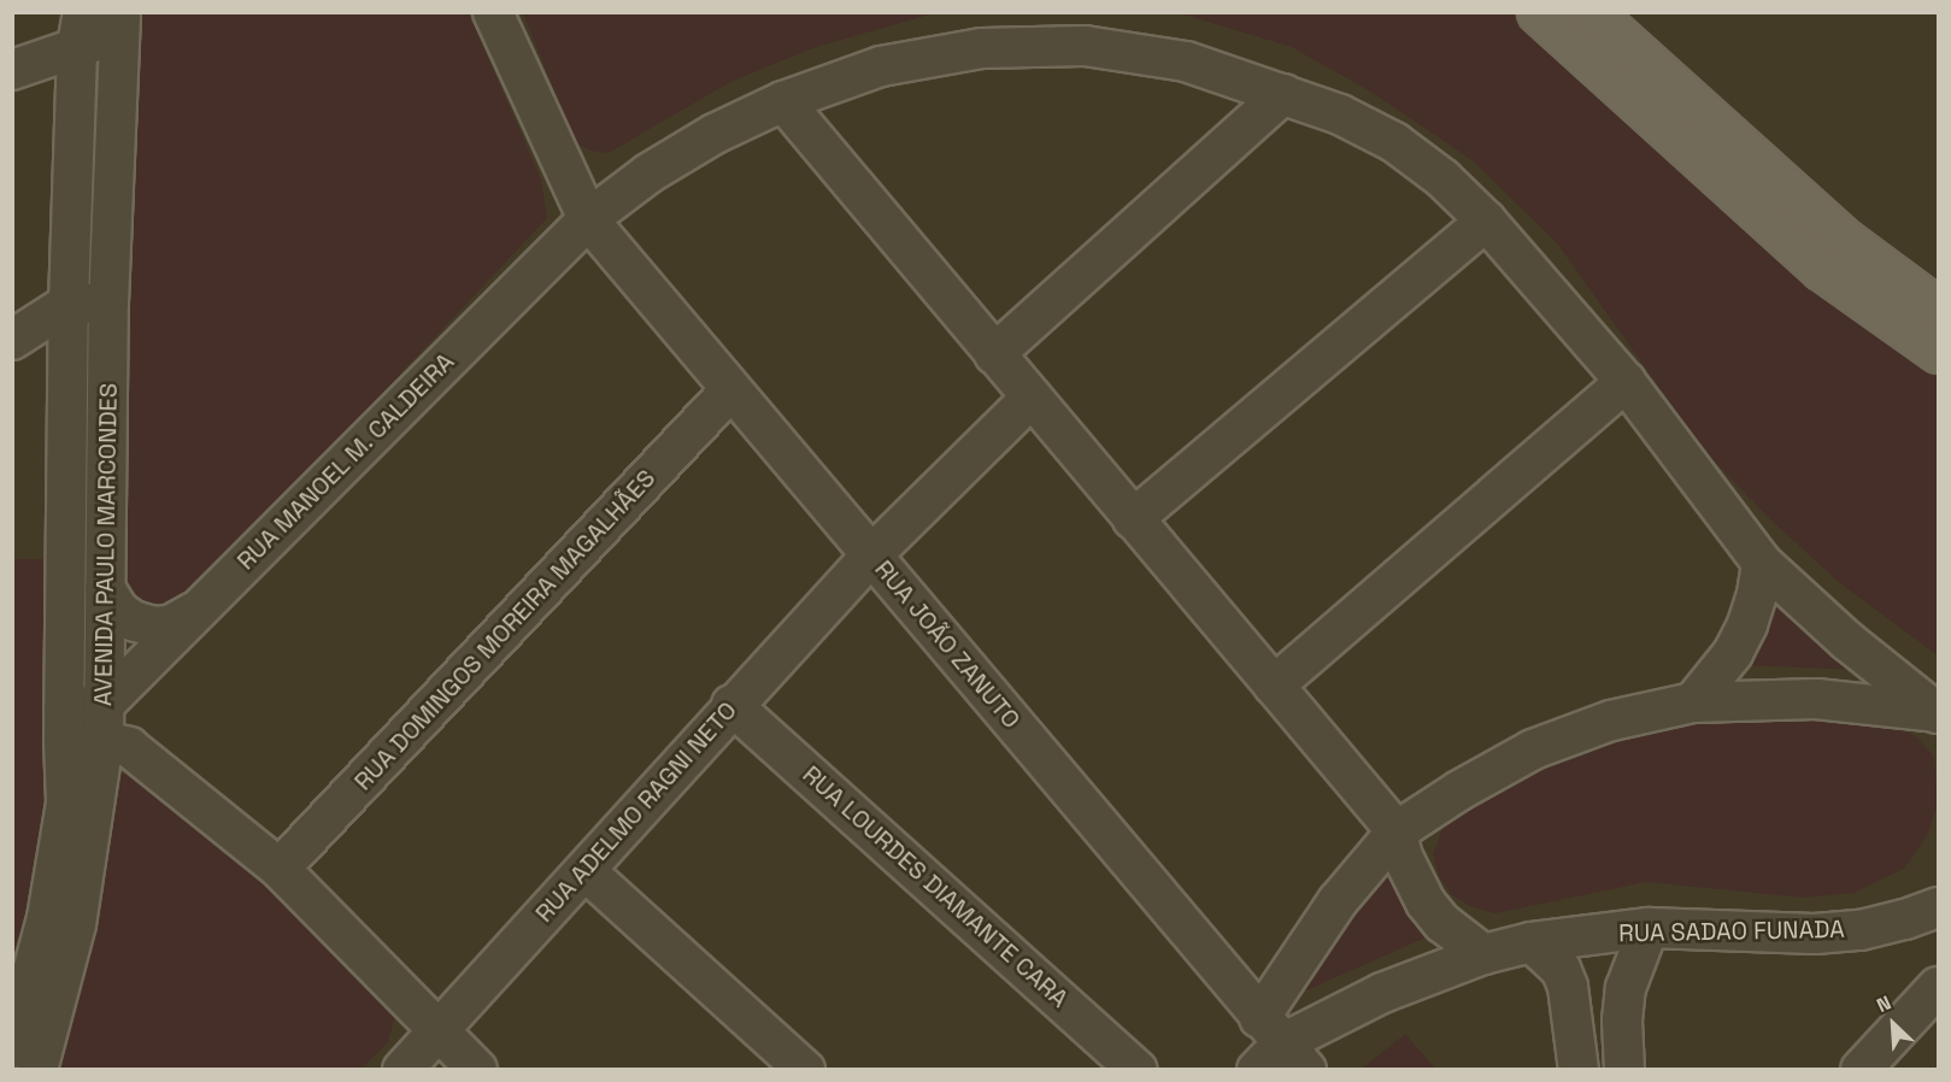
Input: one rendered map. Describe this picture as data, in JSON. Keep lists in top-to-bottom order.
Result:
{
  "streets": {
    "street": [
      "RUA MANOEL M. CALDEIRA",
      "AVENIDA PAULO MARCONDES",
      "RUA DOMINGOS MOREIRA MAGALHÃES",
      "RUA JOÃO ZANUTO",
      "RUA ADELMO RAGNI NETO",
      "RUA LOURDES DIAMANTE CARA",
      "RUA SADAO FUNADA"
    ]
  },
  "crossings": [
    ["RUA MANOEL M. CALDEIRA", "AVENIDA PAULO MARCONDES"],
    ["RUA MANOEL M. CALDEIRA", "RUA JOÃO ZANUTO"],
    ["RUA DOMINGOS MOREIRA MAGALHÃES", "RUA JOÃO ZANUTO"],
    ["RUA JOÃO ZANUTO", "RUA ADELMO RAGNI NETO"],
    ["RUA JOÃO ZANUTO", "RUA SADAO FUNADA"],
    ["RUA ADELMO RAGNI NETO", "RUA LOURDES DIAMANTE CARA"]
  ],
  "north": "top left"
}
